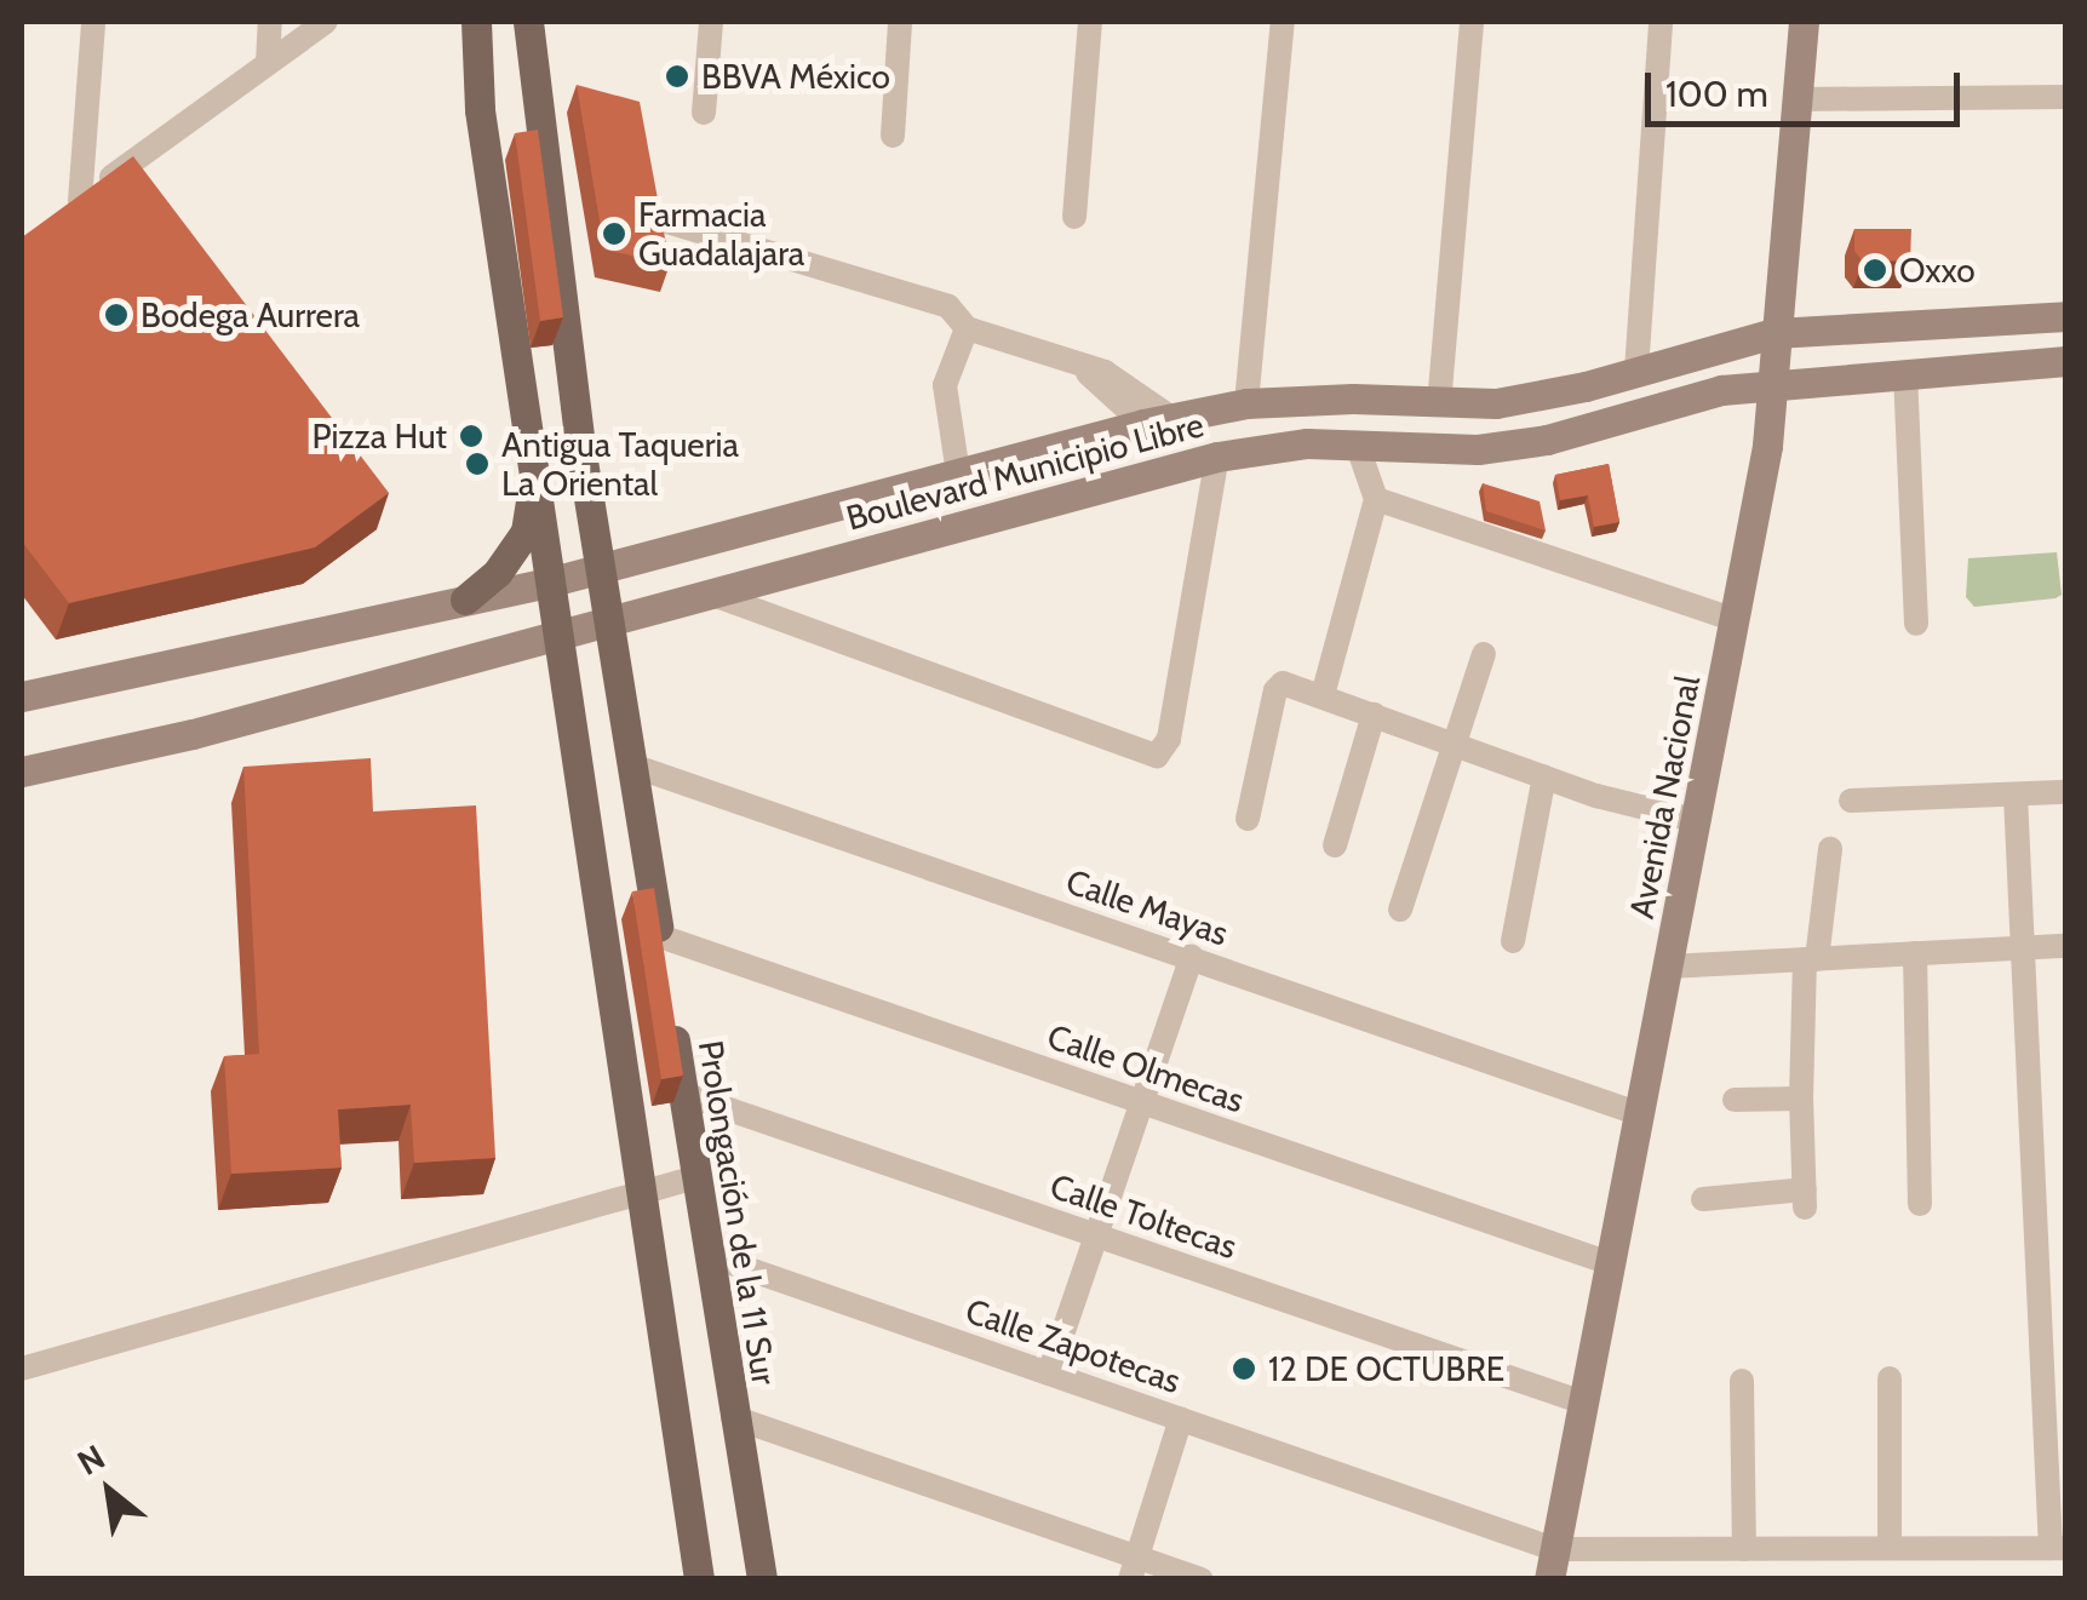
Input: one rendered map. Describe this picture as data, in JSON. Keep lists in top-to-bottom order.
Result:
{
  "streets": {
    "main road": ["Boulevard Municipio Libre", "Avenida Nacional", "Prolongación de la 11 Sur"],
    "street": [
      "Calle Mayas",
      "Calle Olmecas",
      "Calle Toltecas",
      "Calle Zapotecas"
    ]
  },
  "crossings": [
    ["Boulevard Municipio Libre", "Avenida Nacional"],
    ["Boulevard Municipio Libre", "Prolongación de la 11 Sur"],
    ["Avenida Nacional", "Calle Mayas"],
    ["Avenida Nacional", "Calle Olmecas"],
    ["Avenida Nacional", "Calle Toltecas"],
    ["Avenida Nacional", "Calle Zapotecas"],
    ["Calle Mayas", "Prolongación de la 11 Sur"],
    ["Calle Olmecas", "Prolongación de la 11 Sur"],
    ["Prolongación de la 11 Sur", "Calle Toltecas"],
    ["Prolongación de la 11 Sur", "Calle Zapotecas"]
  ],
  "places": [
    "BBVA México",
    "Farmacia Guadalajara",
    "Oxxo",
    "Bodega Aurrera",
    "Pizza Hut",
    "Antigua Taqueria La Oriental",
    "12 DE OCTUBRE"
  ],
  "scale_bar": "100 m",
  "north": "top left"
}
